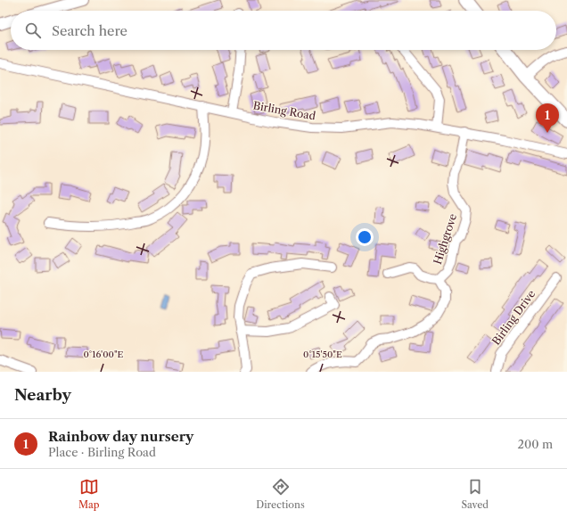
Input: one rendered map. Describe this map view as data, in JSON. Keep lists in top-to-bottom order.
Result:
{
  "streets": {
    "street": ["Birling Road", "Highgrove", "Birling Drive"]
  },
  "crossings": [
    ["Birling Road", "Highgrove"]
  ],
  "page": {
    "search": "Search here",
    "pins": "1",
    "heading": "Nearby",
    "list": [
      {
        "mark": "1",
        "name": "Rainbow day nursery",
        "note": "Place · Birling Road",
        "value": "200 m"
      }
    ],
    "nav": ["Map", "Directions", "Saved"]
  },
  "coordinates": ["0°16'00\"E", "0°15'50\"E"]
}
